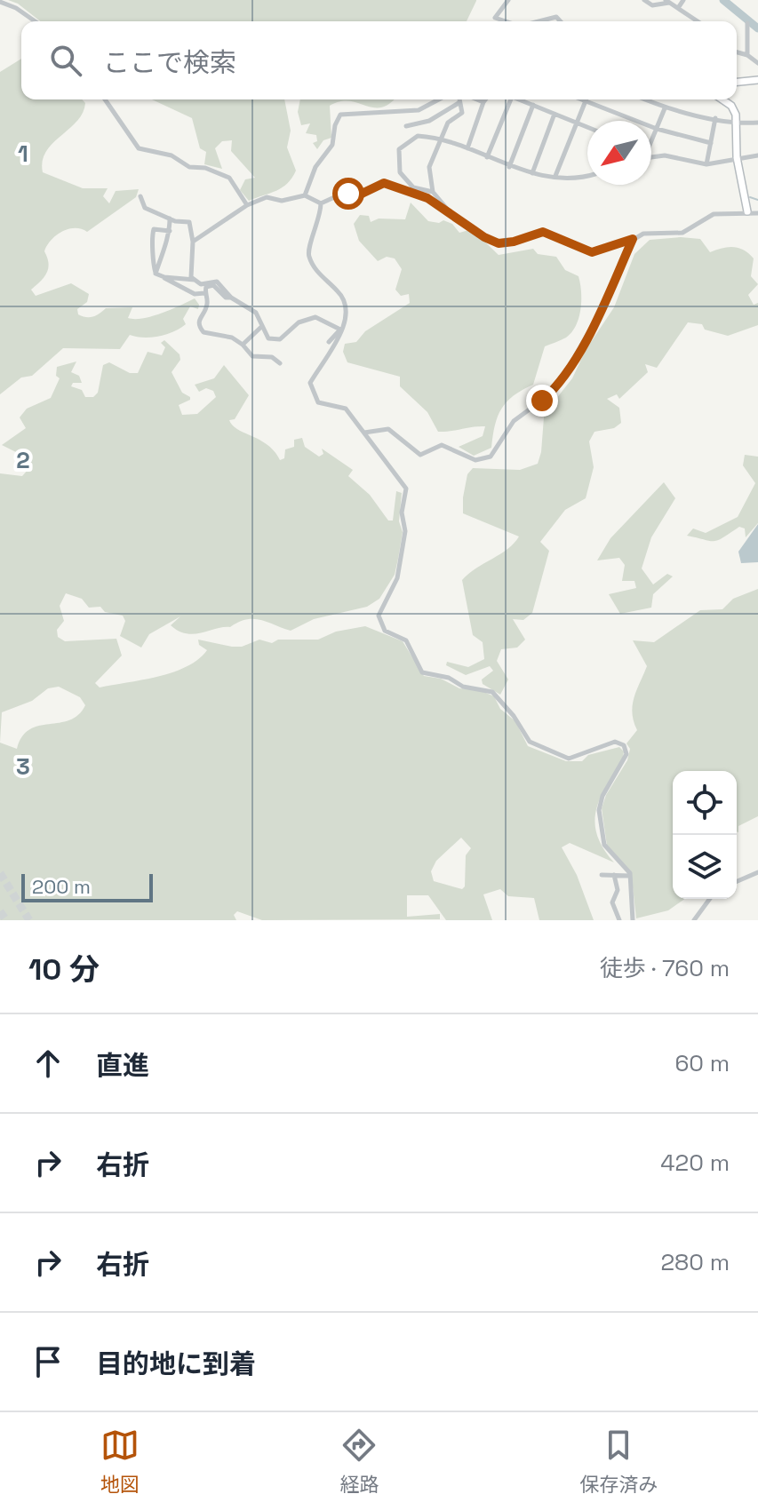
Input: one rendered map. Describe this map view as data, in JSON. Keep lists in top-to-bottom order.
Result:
{
  "scale_bar": "200 m",
  "north": "bottom left",
  "page": {
    "search": "ここで検索",
    "scale": "200 m",
    "heading": ["10 分", "徒歩 · 760 m"],
    "list": [
      ["直進", "60 m"],
      ["右折", "420 m"],
      ["右折", "280 m"],
      "目的地に到着"
    ],
    "nav": ["地図", "経路", "保存済み"]
  },
  "grid": {
    "rows": ["1", "2", "3"]
  }
}
